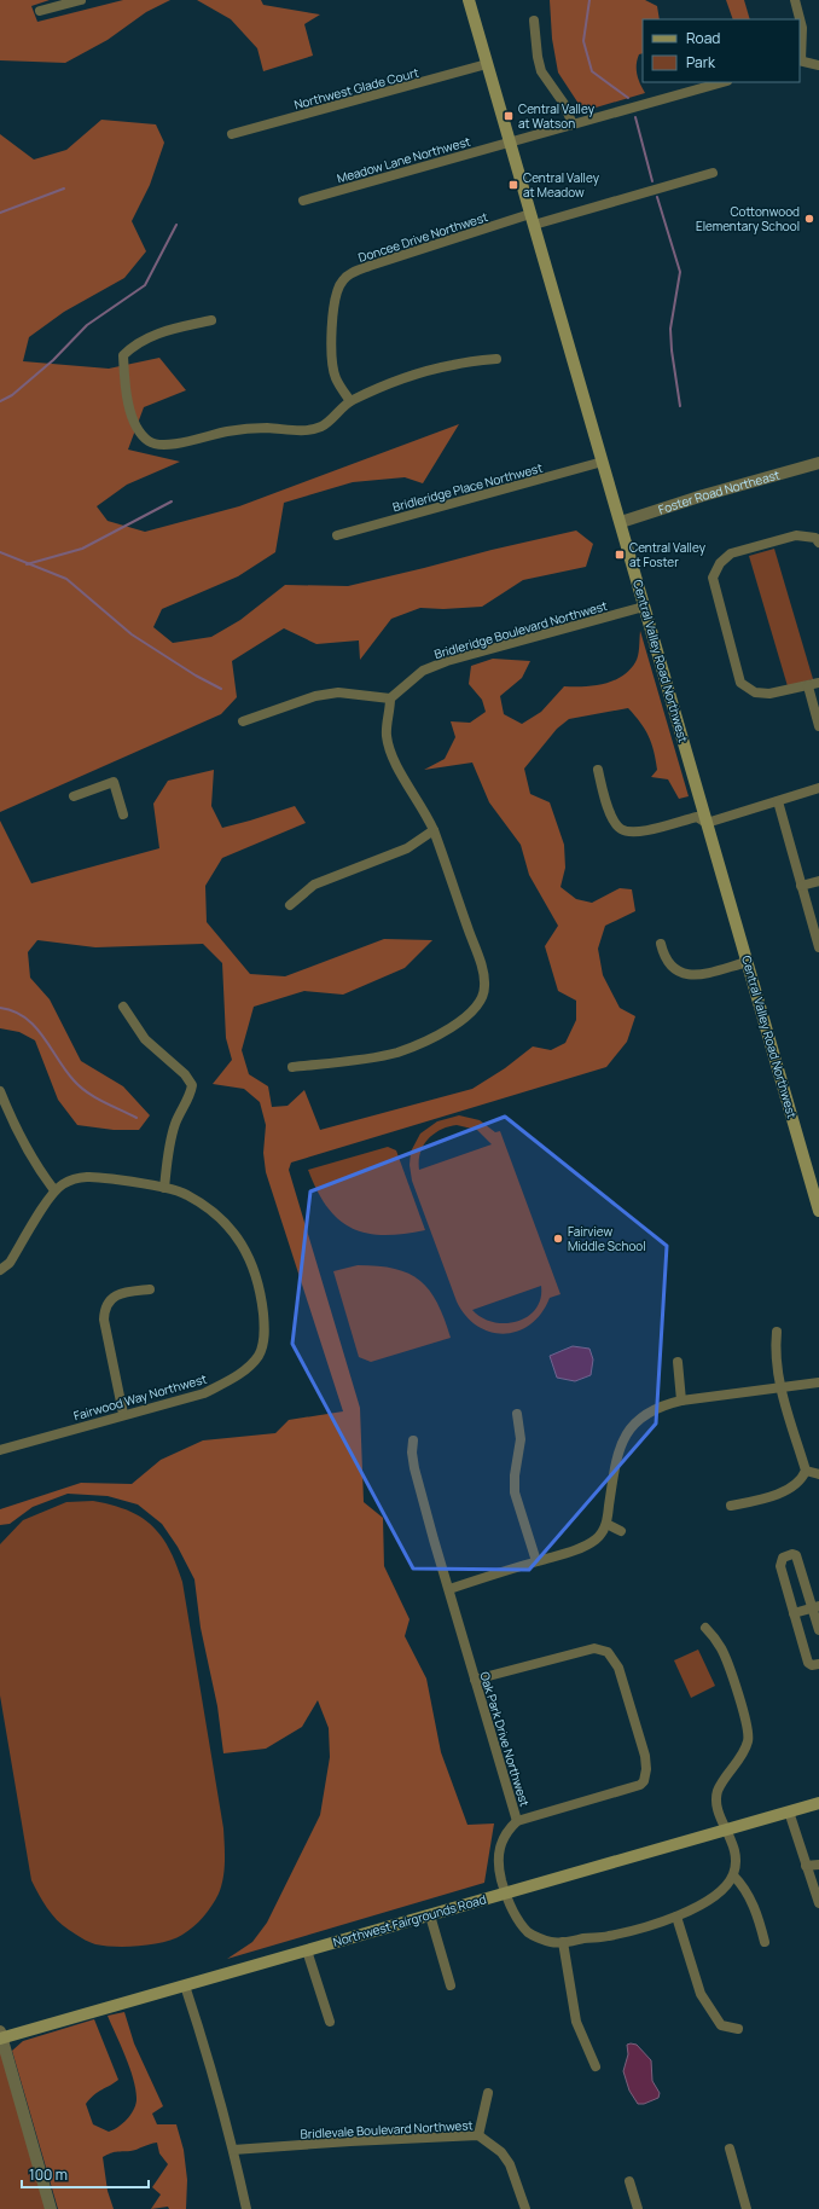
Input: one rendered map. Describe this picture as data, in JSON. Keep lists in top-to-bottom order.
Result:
{
  "streets": {
    "main road": ["Central Valley Road Northwest", "Northwest Fairgrounds Road"],
    "street": [
      "Northwest Glade Court",
      "Meadow Lane Northwest",
      "Doncee Drive Northwest",
      "Bridleridge Place Northwest",
      "Foster Road Northeast",
      "Bridleridge Boulevard Northwest",
      "Fairwood Way Northwest",
      "Oak Park Drive Northwest",
      "Bridlevale Boulevard Northwest"
    ]
  },
  "crossings": [
    ["Northwest Glade Court", "Central Valley Road Northwest"],
    ["Meadow Lane Northwest", "Central Valley Road Northwest"],
    ["Doncee Drive Northwest", "Central Valley Road Northwest"],
    ["Bridleridge Place Northwest", "Central Valley Road Northwest"],
    ["Foster Road Northeast", "Central Valley Road Northwest"],
    ["Bridleridge Boulevard Northwest", "Central Valley Road Northwest"],
    ["Oak Park Drive Northwest", "Northwest Fairgrounds Road"]
  ],
  "places": {
    "transit": ["Central Valley at Watson", "Central Valley at Meadow", "Central Valley at Foster"],
    "other": ["Cottonwood Elementary School", "Fairview Middle School"]
  },
  "legend": ["Road", "Park"],
  "scale_bar": "100 m"
}
